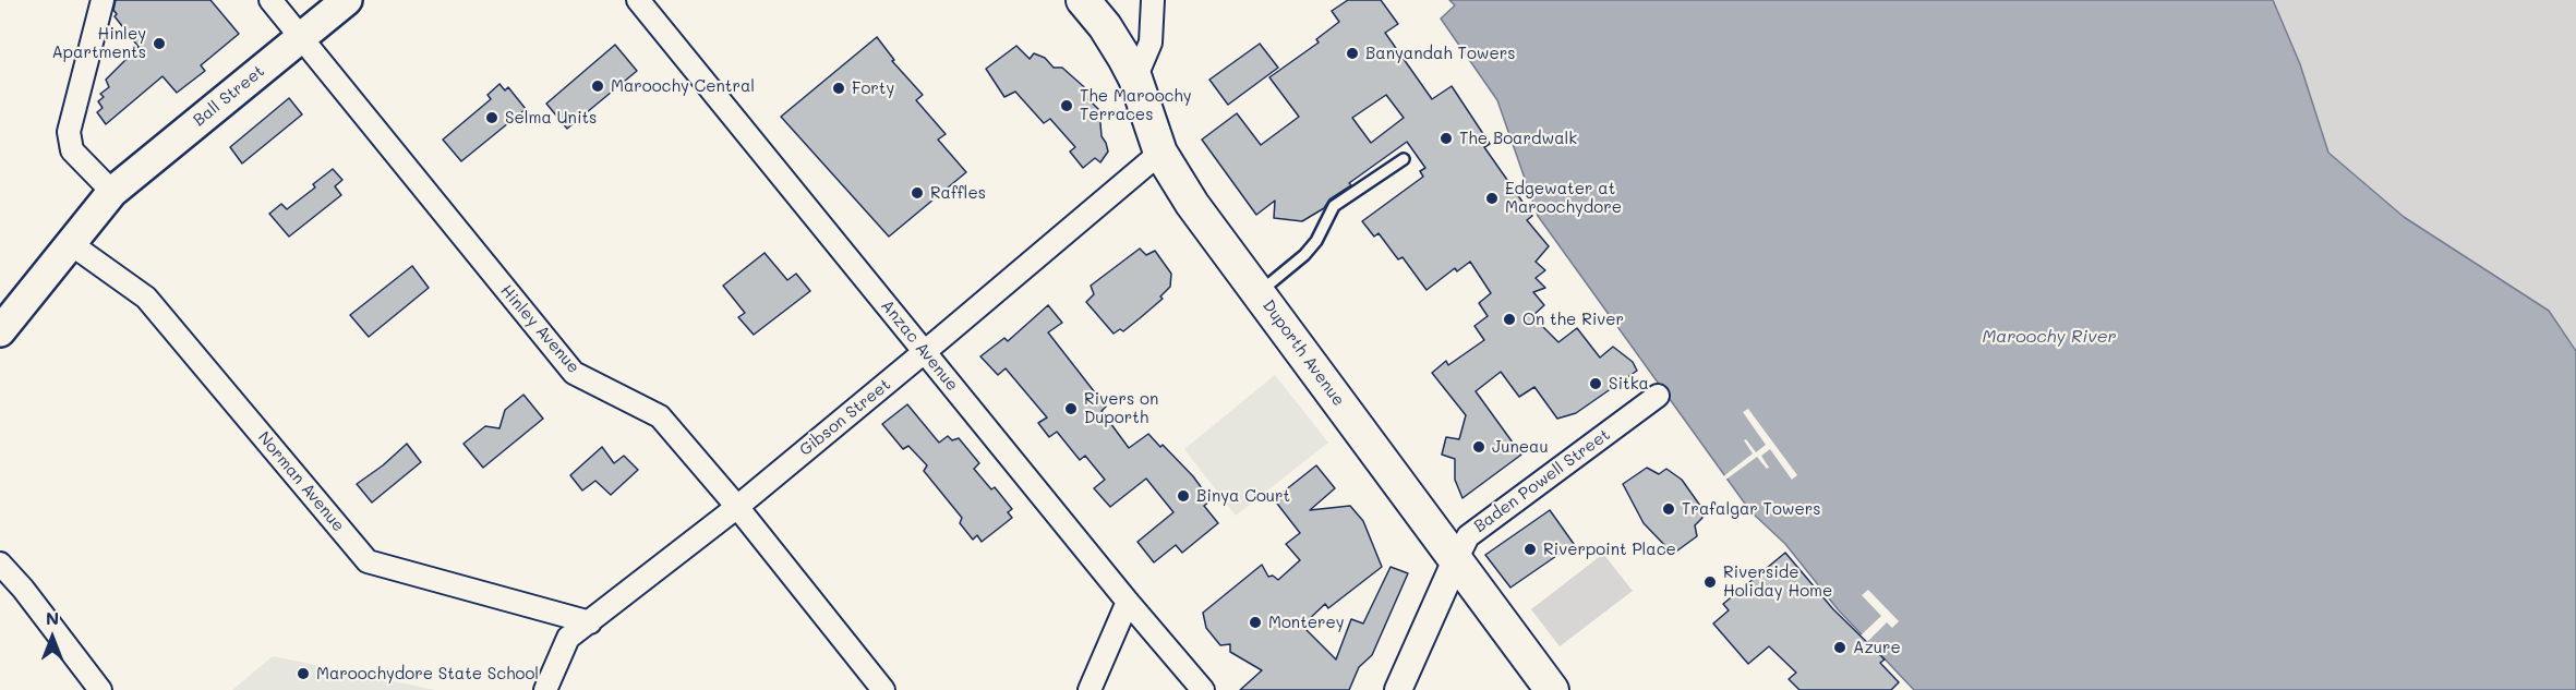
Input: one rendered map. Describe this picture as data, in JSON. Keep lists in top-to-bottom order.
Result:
{
  "streets": {
    "main road": ["Ball Street", "Duporth Avenue"],
    "street": [
      "Hinley Avenue",
      "Anzac Avenue",
      "Gibson Street",
      "Baden Powell Street",
      "Norman Avenue"
    ]
  },
  "crossings": [
    ["Ball Street", "Hinley Avenue"],
    ["Ball Street", "Norman Avenue"],
    ["Hinley Avenue", "Gibson Street"],
    ["Anzac Avenue", "Gibson Street"],
    ["Duporth Avenue", "Gibson Street"],
    ["Duporth Avenue", "Baden Powell Street"],
    ["Gibson Street", "Norman Avenue"]
  ],
  "water": ["Maroochy River"],
  "places": [
    "Hinley Apartments",
    "Banyandah Towers",
    "Maroochy Central",
    "Forty",
    "The Maroochy Terraces",
    "Selma Units",
    "The Boardwalk",
    "Raffles",
    "Edgewater at Maroochydore",
    "On the River",
    "Sitka",
    "Rivers on Duporth",
    "Juneau",
    "Binya Court",
    "Trafalgar Towers",
    "Riverpoint Place",
    "Riverside Holiday Home",
    "Monterey",
    "Azure",
    "Maroochydore State School"
  ],
  "north": "top"
}
